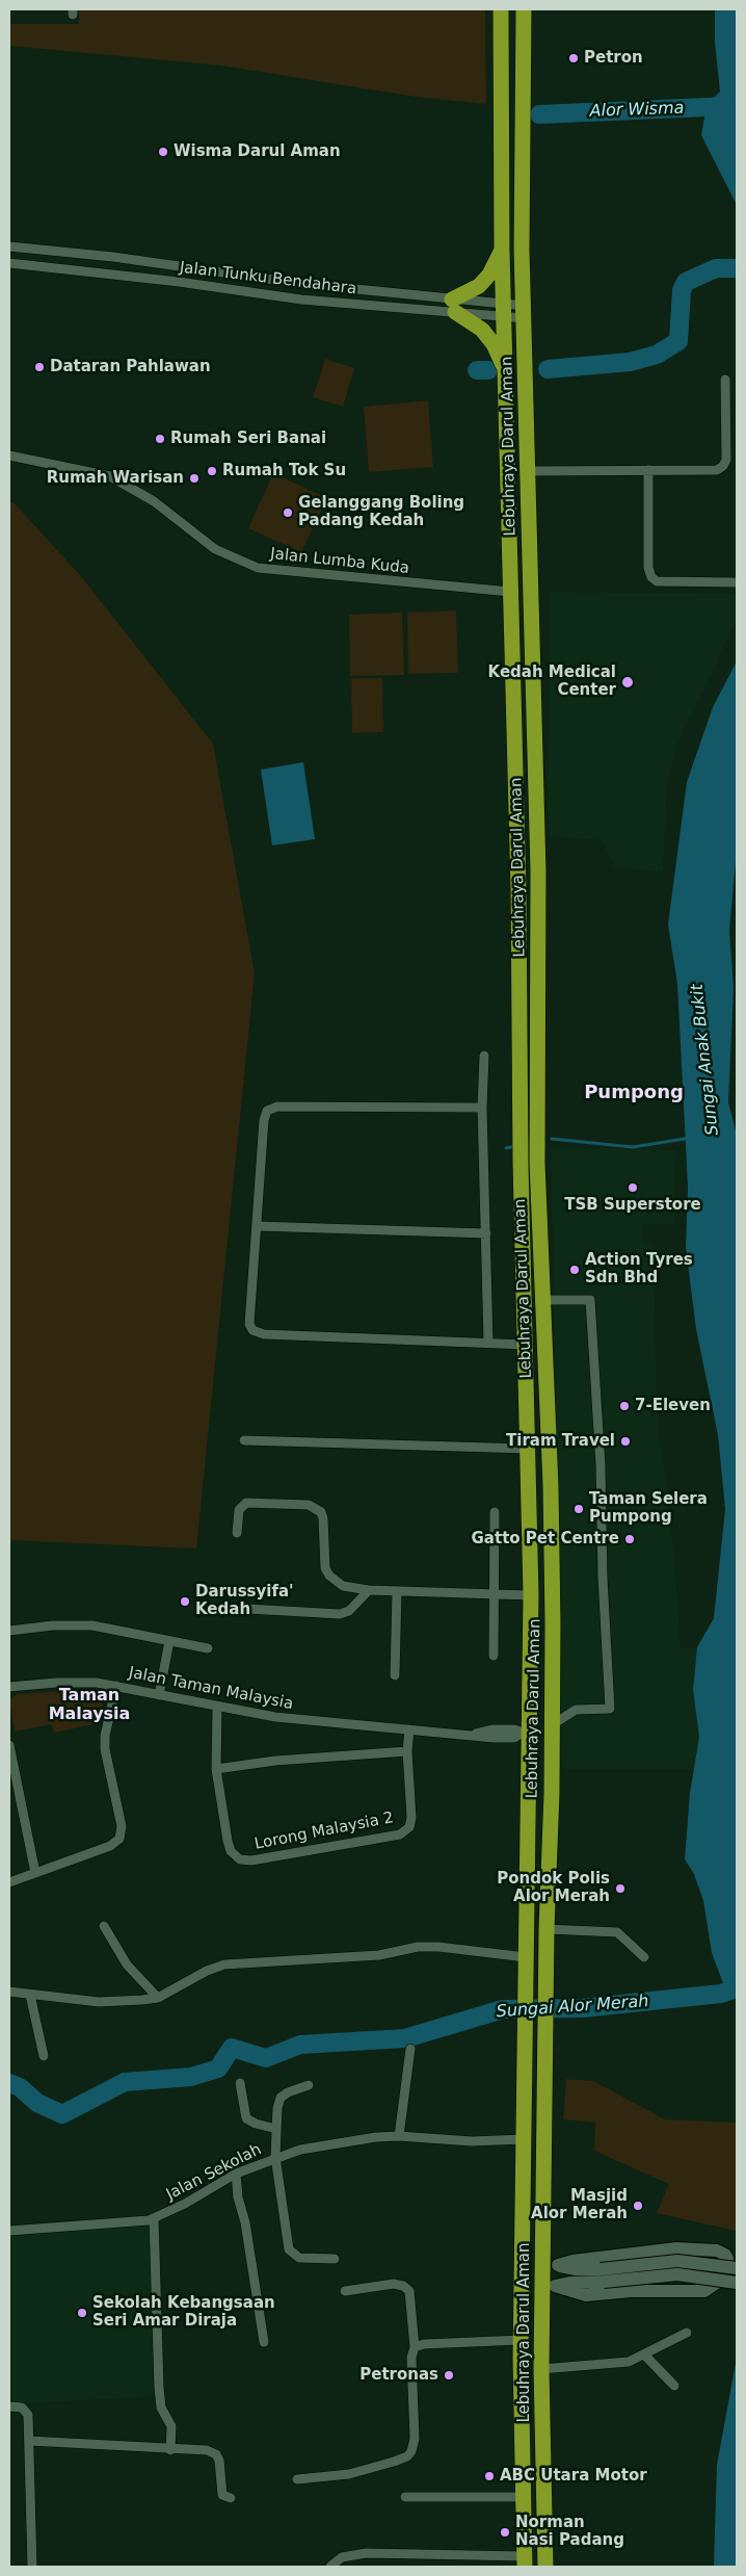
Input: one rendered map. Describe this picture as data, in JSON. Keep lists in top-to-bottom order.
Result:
{
  "streets": {
    "highway": ["Lebuhraya Darul Aman"],
    "street": [
      "Jalan Tunku Bendahara",
      "Jalan Lumba Kuda",
      "Jalan Taman Malaysia",
      "Lorong Malaysia 2",
      "Jalan Sekolah"
    ]
  },
  "crossings": [
    ["Jalan Tunku Bendahara", "Lebuhraya Darul Aman"],
    ["Lebuhraya Darul Aman", "Jalan Lumba Kuda"],
    ["Lebuhraya Darul Aman", "Jalan Taman Malaysia"],
    ["Lebuhraya Darul Aman", "Jalan Sekolah"],
    ["Jalan Taman Malaysia", "Lorong Malaysia 2"]
  ],
  "districts": ["Pumpong", "Taman Malaysia"],
  "water": ["Alor Wisma", "Sungai Anak Bukit", "Sungai Alor Merah"],
  "places": [
    "Petron",
    "Wisma Darul Aman",
    "Dataran Pahlawan",
    "Rumah Seri Banai",
    "Rumah Tok Su",
    "Rumah Warisan",
    "Gelanggang Boling Padang Kedah",
    "Kedah Medical Center",
    "TSB Superstore",
    "Action Tyres Sdn Bhd",
    "7-Eleven",
    "Tiram Travel",
    "Taman Selera Pumpong",
    "Gatto Pet Centre",
    "Darussyifa' Kedah",
    "Pondok Polis Alor Merah",
    "Masjid Alor Merah",
    "Sekolah Kebangsaan Seri Amar Diraja",
    "Petronas",
    "ABC Utara Motor",
    "Norman Nasi Padang"
  ]
}
